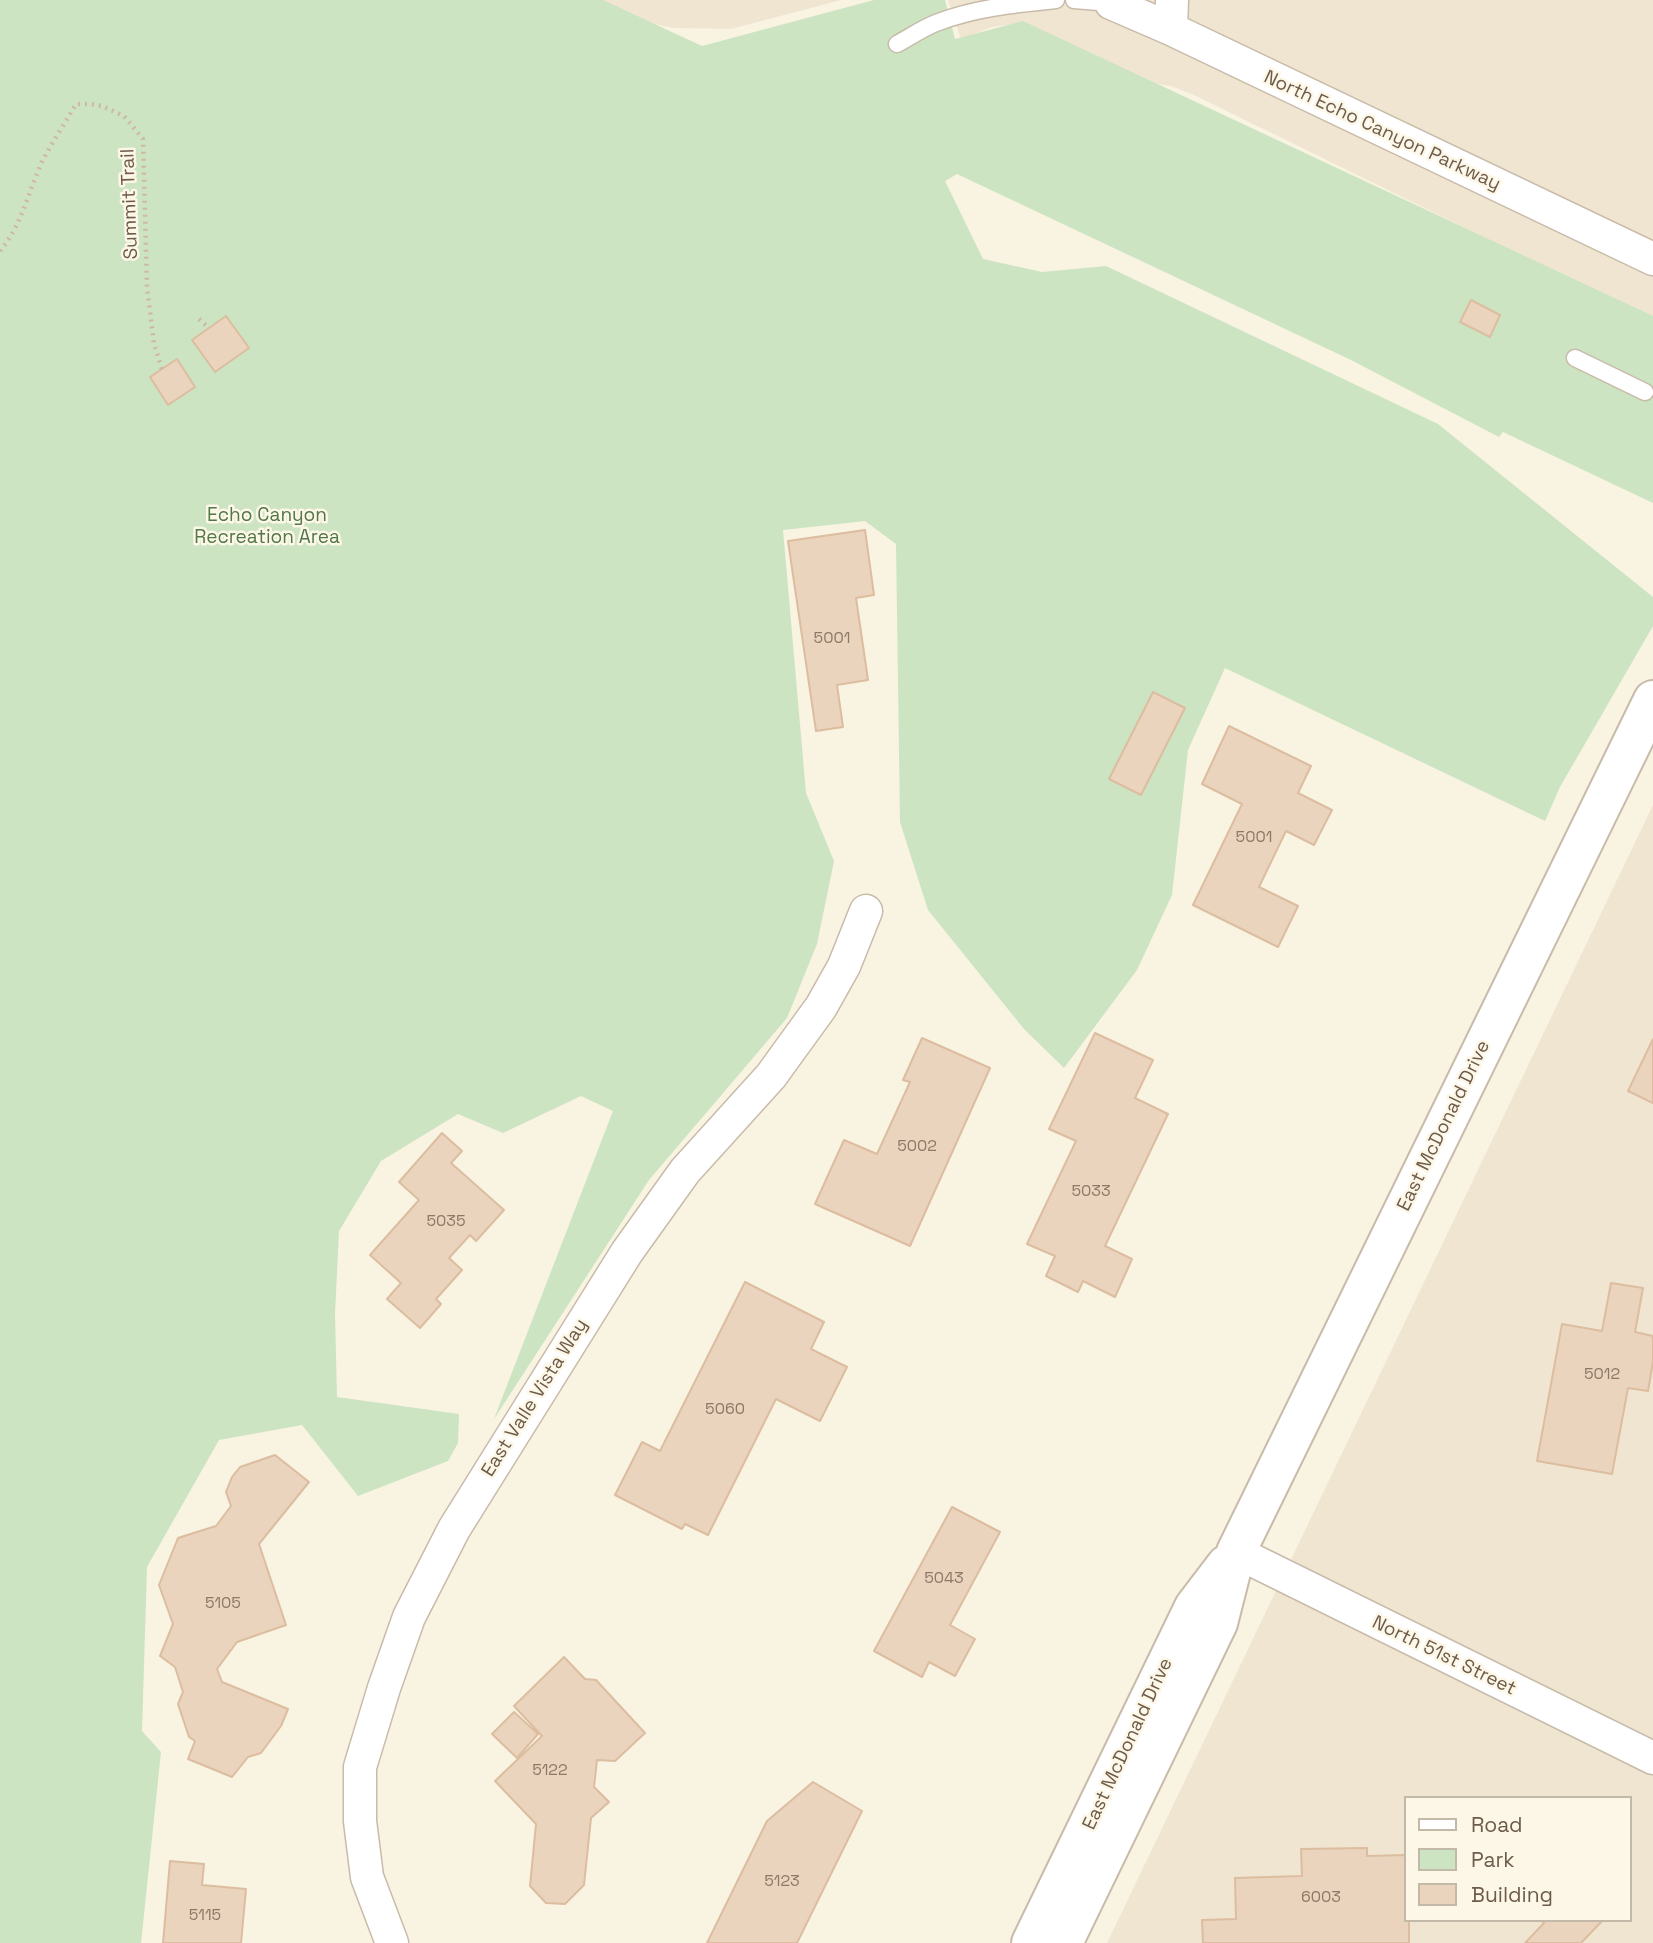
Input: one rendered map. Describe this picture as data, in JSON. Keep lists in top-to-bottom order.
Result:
{
  "streets": {
    "street": [
      "North Echo Canyon Parkway",
      "East McDonald Drive",
      "East Valle Vista Way",
      "North 51st Street"
    ],
    "path": ["Summit Trail"]
  },
  "crossings": [
    ["East McDonald Drive", "North 51st Street"]
  ],
  "parks": ["Echo Canyon Recreation Area"],
  "house_numbers": [
    "5001",
    "5001",
    "5002",
    "5033",
    "5035",
    "5012",
    "5060",
    "5043",
    "5105",
    "5122",
    "5123",
    "6003",
    "5115"
  ],
  "legend": ["Road", "Park", "Building"]
}
